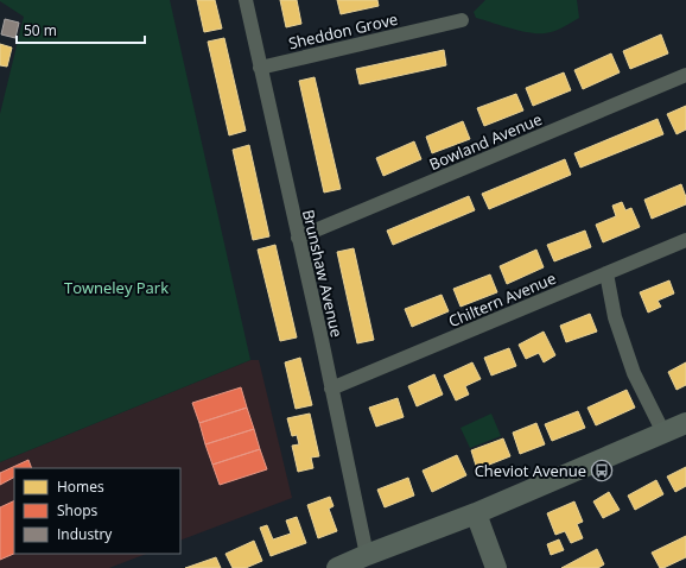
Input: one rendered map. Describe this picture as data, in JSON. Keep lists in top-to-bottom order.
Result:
{
  "streets": {
    "street": [
      "Sheddon Grove",
      "Bowland Avenue",
      "Brunshaw Avenue",
      "Chiltern Avenue"
    ]
  },
  "crossings": [
    ["Sheddon Grove", "Brunshaw Avenue"],
    ["Bowland Avenue", "Brunshaw Avenue"],
    ["Brunshaw Avenue", "Chiltern Avenue"]
  ],
  "parks": ["Towneley Park"],
  "places": {
    "bus stop": ["Cheviot Avenue"]
  },
  "legend": ["Homes", "Shops", "Industry"],
  "scale_bar": "50 m"
}
